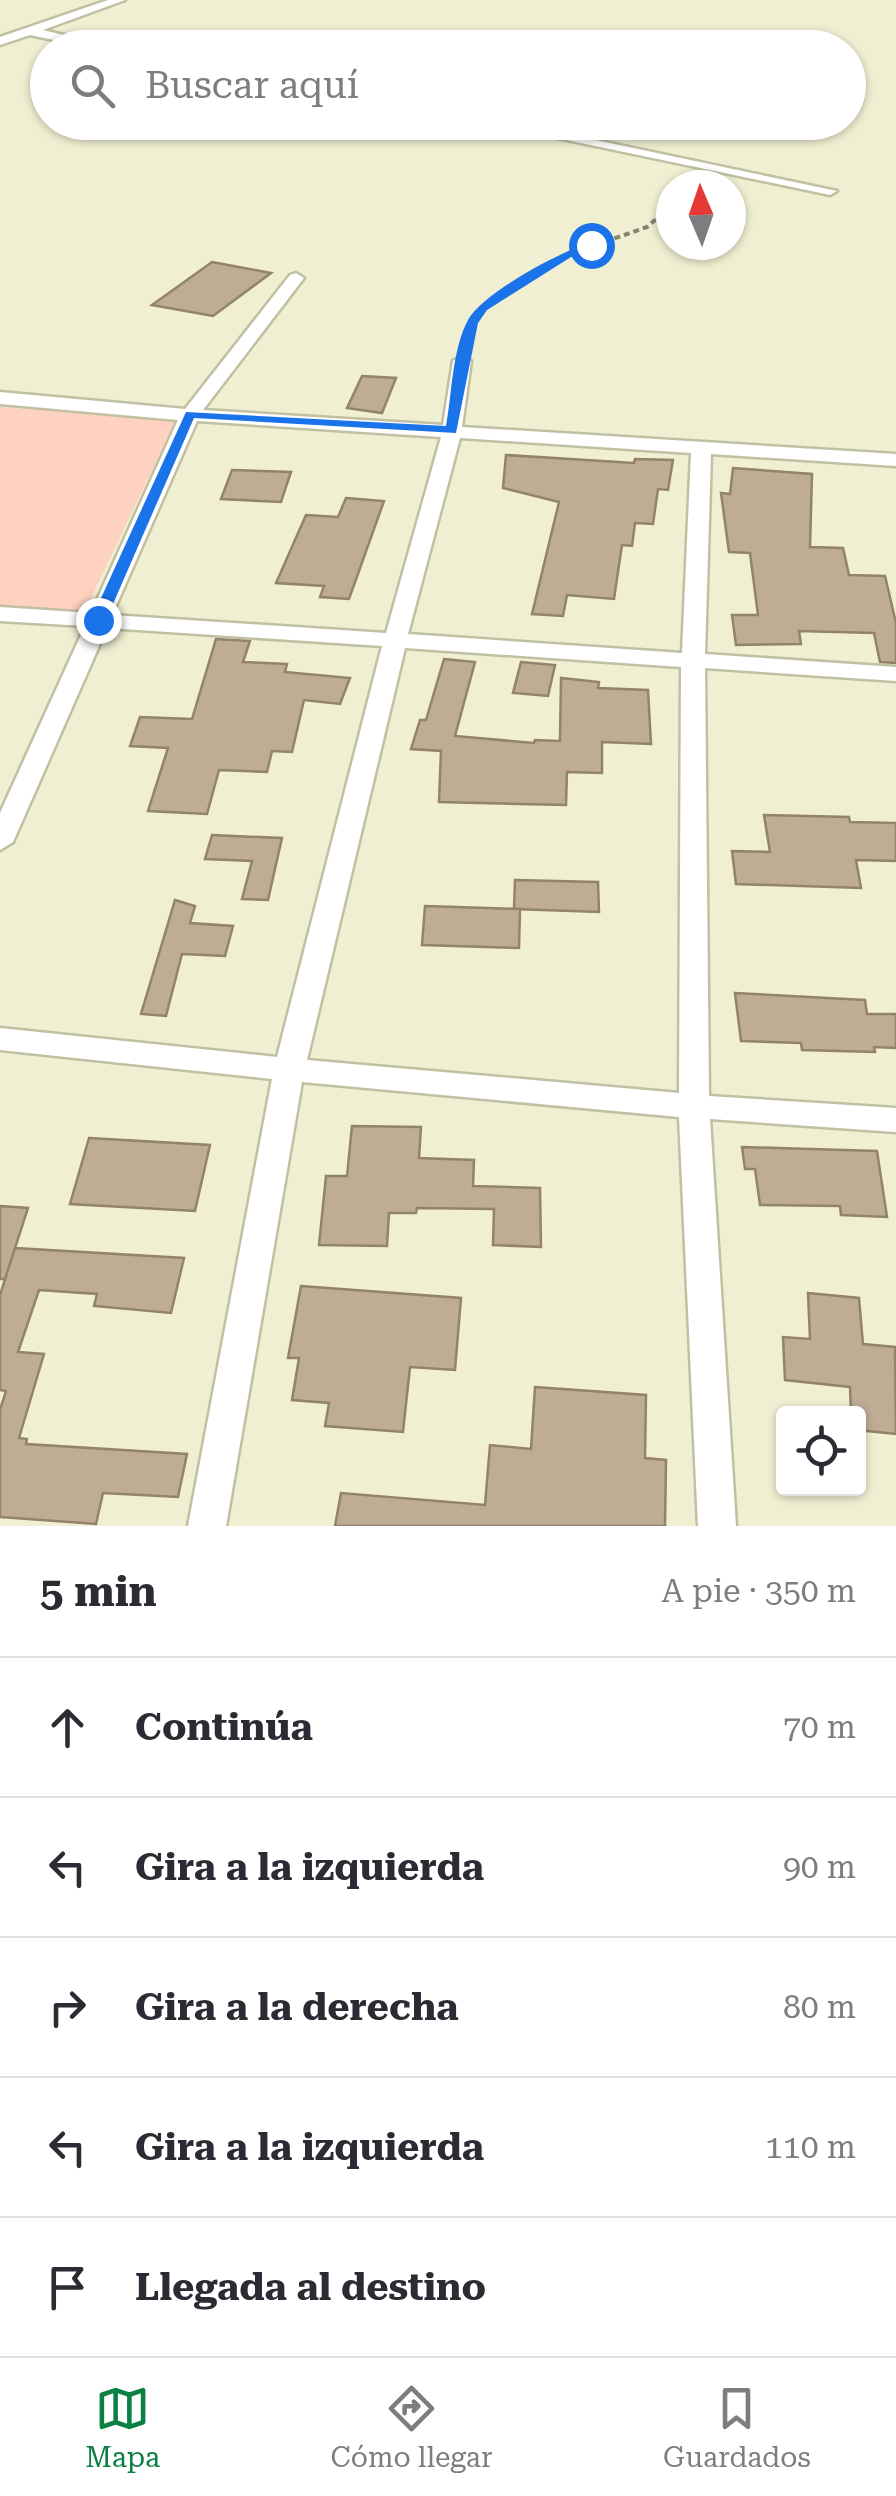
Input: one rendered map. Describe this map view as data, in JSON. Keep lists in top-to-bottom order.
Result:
{
  "north": "top",
  "page": {
    "search": "Buscar aquí",
    "heading": ["5 min", "A pie · 350 m"],
    "list": [
      ["Continúa", "70 m"],
      ["Gira a la izquierda", "90 m"],
      ["Gira a la derecha", "80 m"],
      ["Gira a la izquierda", "110 m"],
      "Llegada al destino"
    ],
    "nav": ["Mapa", "Cómo llegar", "Guardados"]
  }
}
